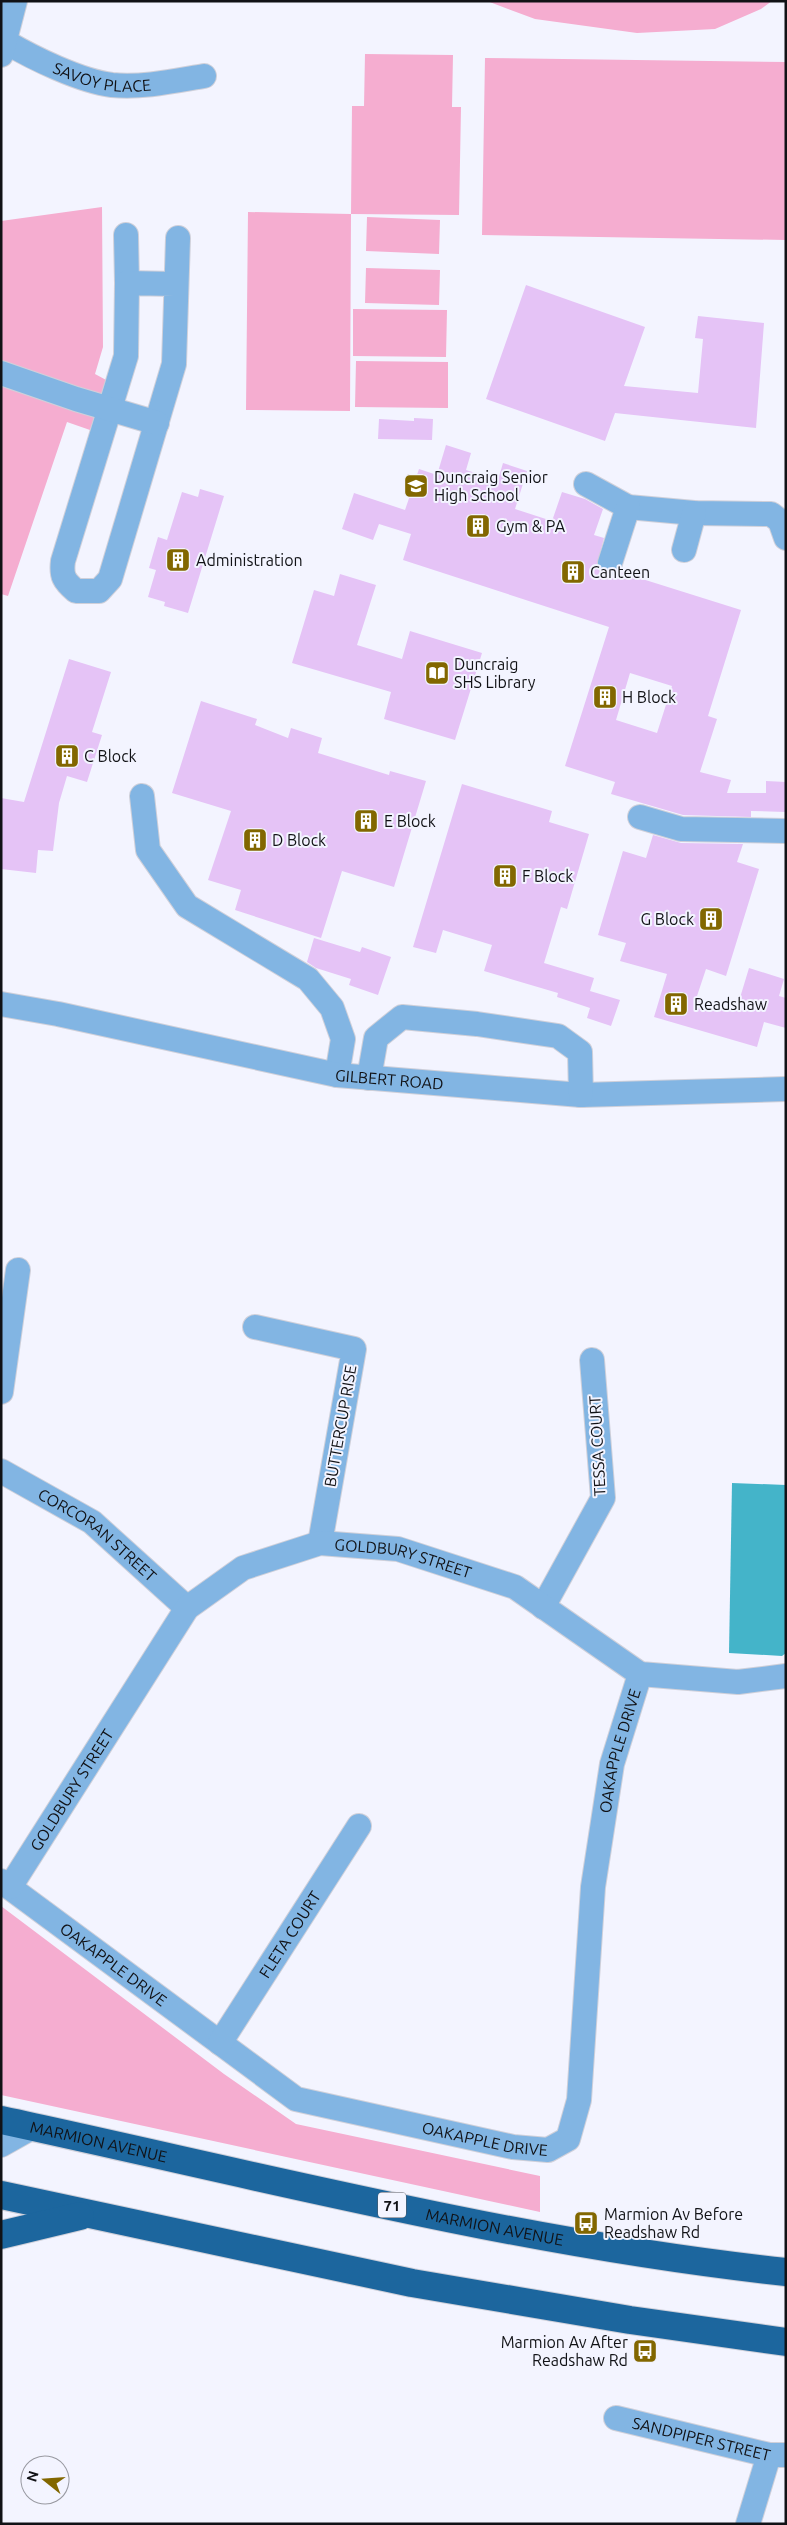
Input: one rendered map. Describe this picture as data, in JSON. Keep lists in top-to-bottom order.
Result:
{
  "streets": {
    "highway": ["MARMION AVENUE", "71"],
    "street": [
      "SAVOY PLACE",
      "GILBERT ROAD",
      "BUTTERCUP RISE",
      "TESSA COURT",
      "CORCORAN STREET",
      "GOLDBURY STREET",
      "OAKAPPLE DRIVE",
      "FLETA COURT",
      "SANDPIPER STREET"
    ]
  },
  "crossings": [
    ["BUTTERCUP RISE", "GOLDBURY STREET"],
    ["TESSA COURT", "GOLDBURY STREET"],
    ["CORCORAN STREET", "GOLDBURY STREET"],
    ["GOLDBURY STREET", "OAKAPPLE DRIVE"],
    ["OAKAPPLE DRIVE", "FLETA COURT"]
  ],
  "places": {
    "school or university": ["Duncraig Senior High School"],
    "building": [
      "Gym & PA",
      "Administration",
      "Canteen",
      "H Block",
      "C Block",
      "E Block",
      "D Block",
      "F Block",
      "G Block",
      "Readshaw"
    ],
    "library": ["Duncraig SHS Library"],
    "bus stop": ["Marmion Av Before Readshaw Rd", "Marmion Av After Readshaw Rd"]
  },
  "north": "left"
}
